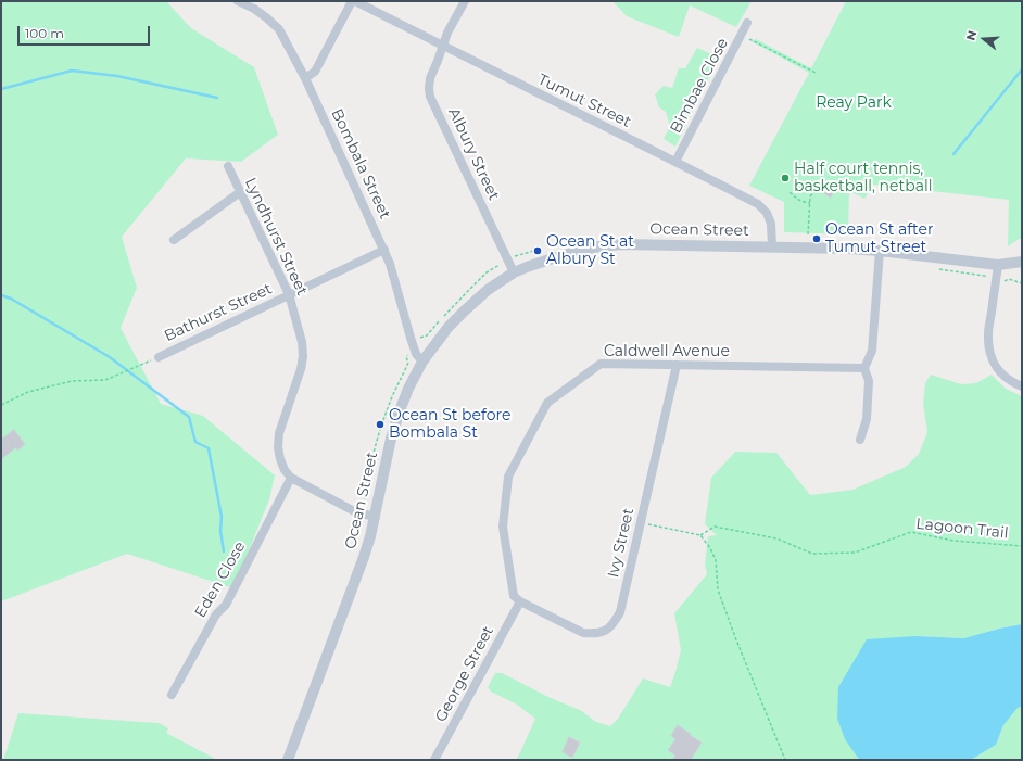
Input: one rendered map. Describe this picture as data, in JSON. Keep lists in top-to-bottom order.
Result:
{
  "streets": {
    "street": [
      "Bimbae Close",
      "Tumut Street",
      "Albury Street",
      "Bombala Street",
      "Ocean Street",
      "Lyndhurst Street",
      "Bathurst Street",
      "Caldwell Avenue",
      "Ivy Street",
      "Eden Close",
      "George Street"
    ],
    "path": ["Lagoon Trail"]
  },
  "crossings": [
    ["Bimbae Close", "Tumut Street"],
    ["Tumut Street", "Albury Street"],
    ["Tumut Street", "Ocean Street"],
    ["Albury Street", "Ocean Street"],
    ["Bombala Street", "Ocean Street"],
    ["Bombala Street", "Bathurst Street"],
    ["Lyndhurst Street", "Bathurst Street"],
    ["Lyndhurst Street", "Eden Close"],
    ["Caldwell Avenue", "Ivy Street"],
    ["Caldwell Avenue", "George Street"],
    ["Ivy Street", "George Street"]
  ],
  "parks": ["Reay Park"],
  "places": [
    "Half court tennis, basketball, netball",
    "Ocean St after Tumut Street",
    "Ocean St at Albury St",
    "Ocean St before Bombala St"
  ],
  "scale_bar": "100 m",
  "north": "left"
}
